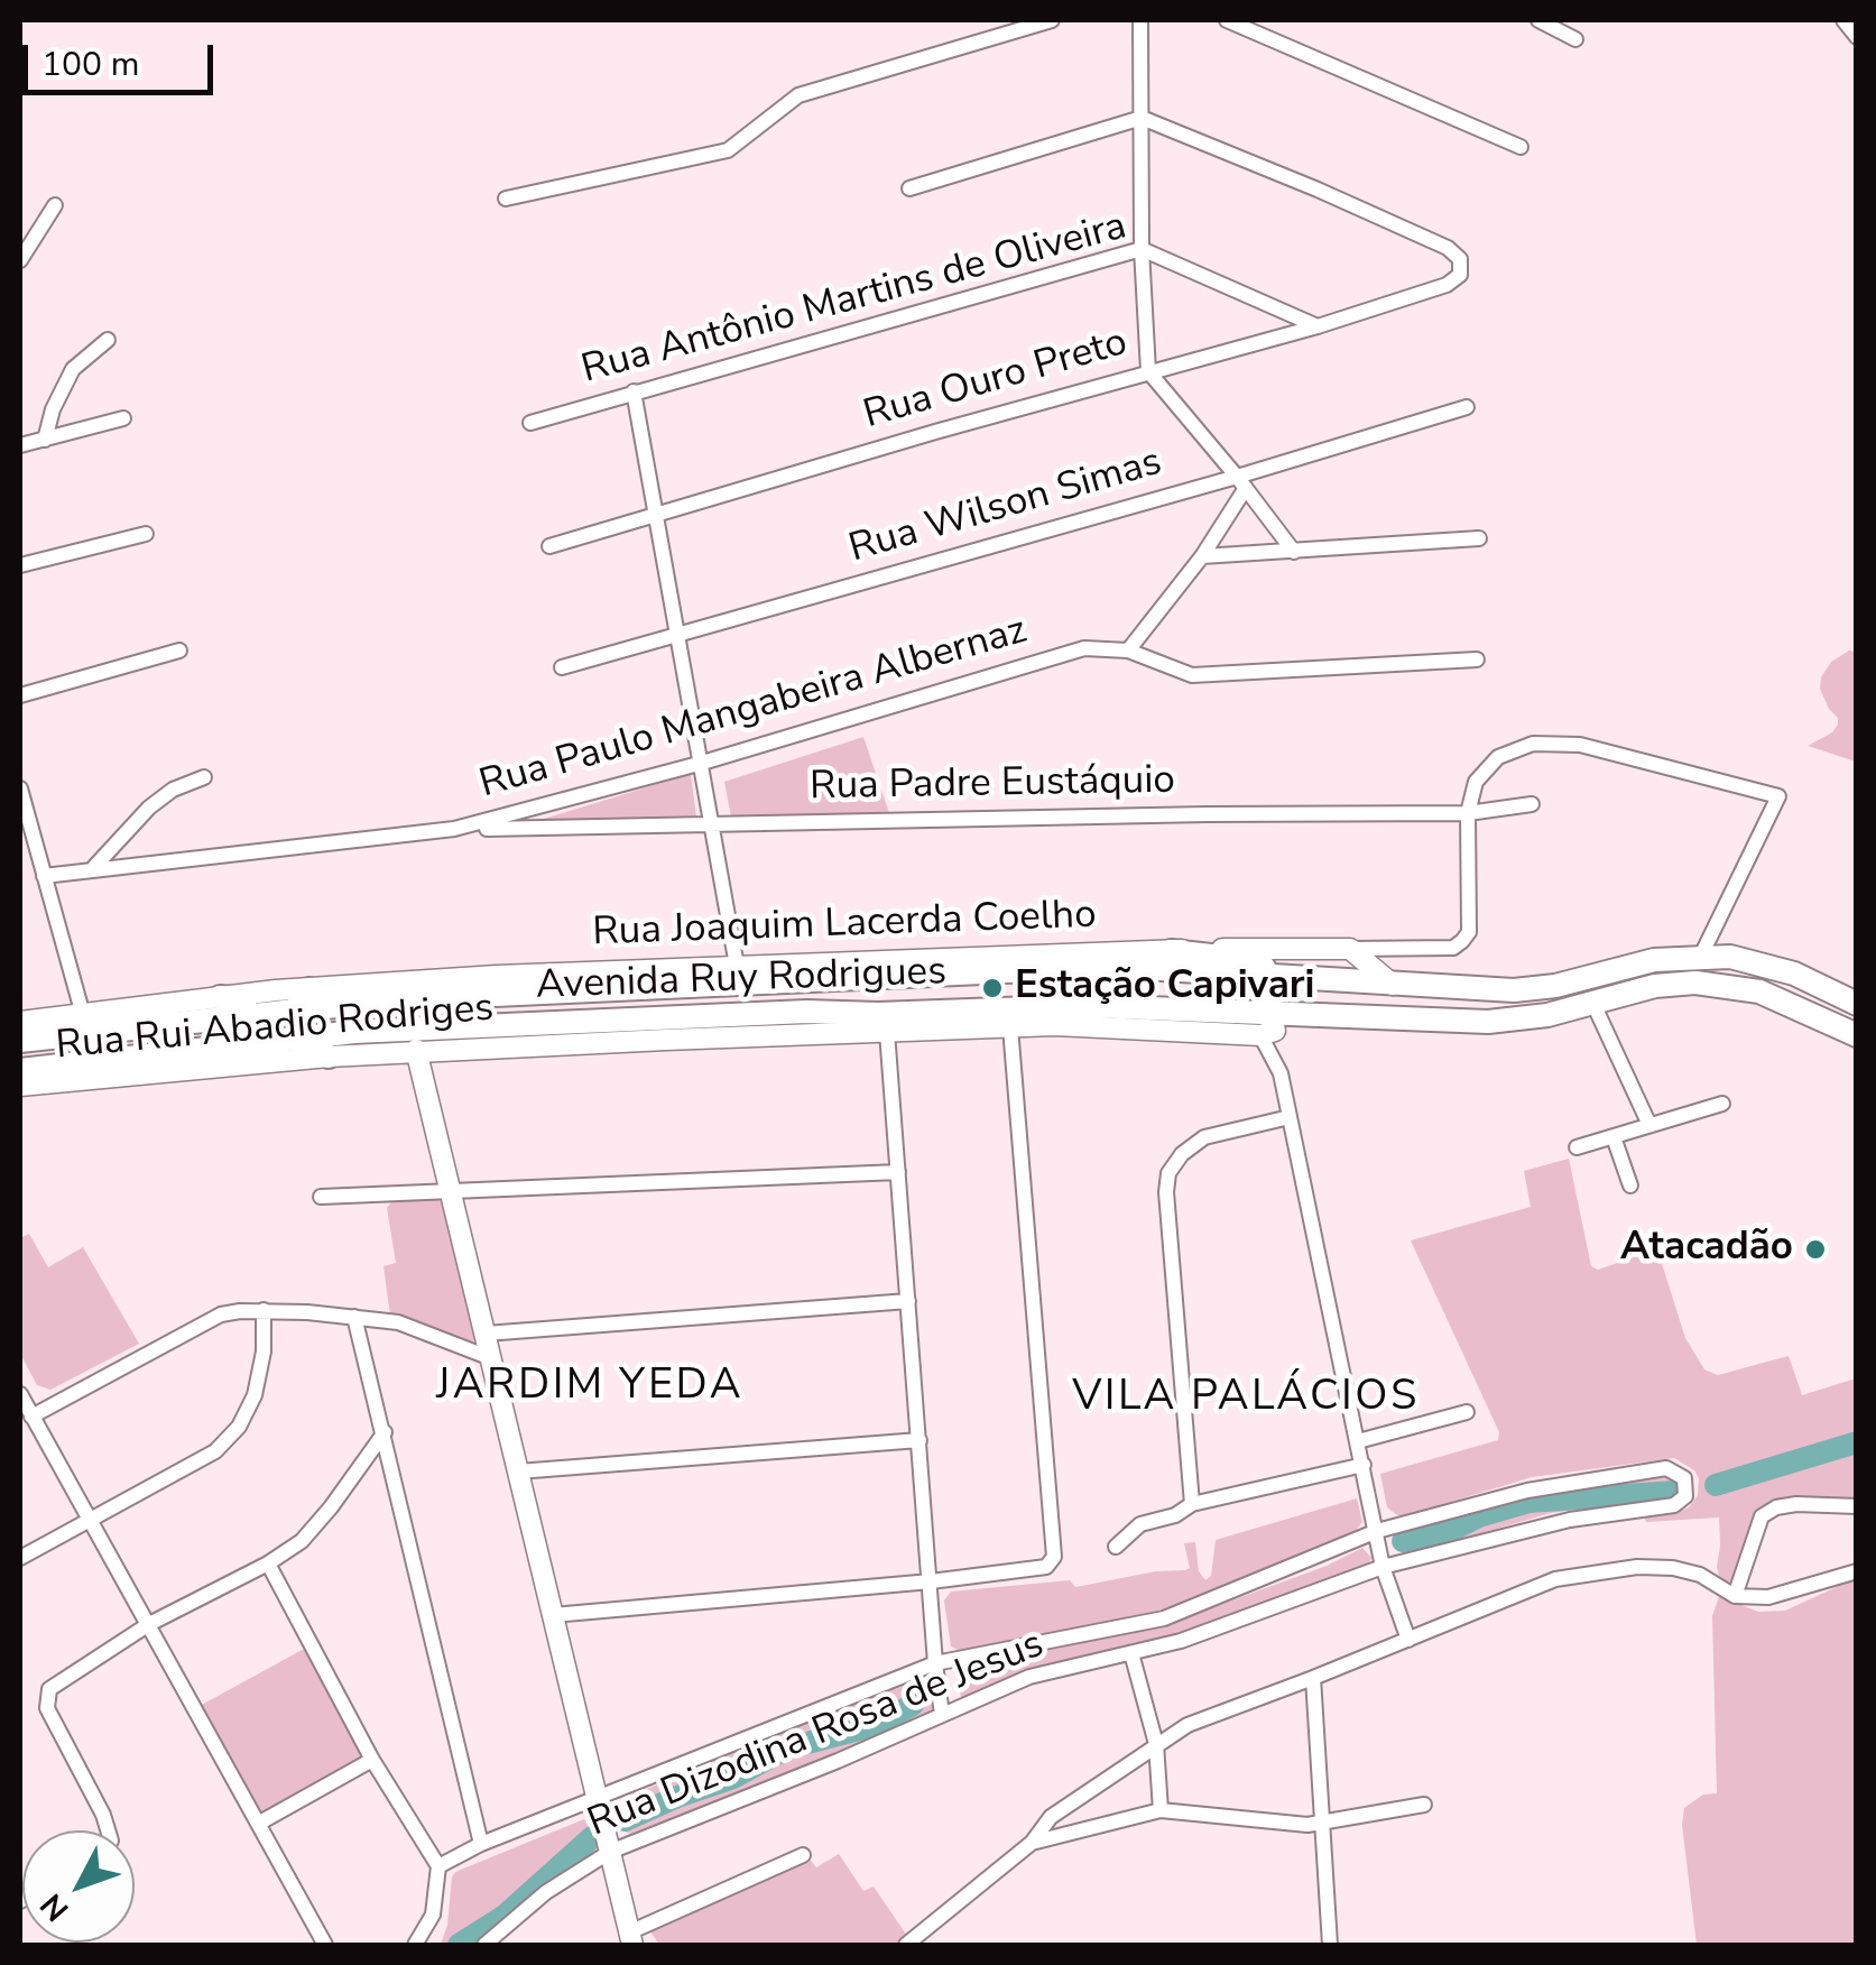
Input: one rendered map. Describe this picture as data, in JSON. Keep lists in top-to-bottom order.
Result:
{
  "streets": {
    "main road": ["Avenida Ruy Rodrigues"],
    "street": [
      "Rua Antônio Martins de Oliveira",
      "Rua Ouro Preto",
      "Rua Wilson Simas",
      "Rua Paulo Mangabeira Albernaz",
      "Rua Padre Eustáquio",
      "Rua Joaquim Lacerda Coelho",
      "Rua Rui Abadio Rodriges",
      "Rua Dizodina Rosa de Jesus"
    ]
  },
  "crossings": [
    ["Rua Antônio Martins de Oliveira", "Rua Ouro Preto"],
    ["Rua Paulo Mangabeira Albernaz", "Rua Padre Eustáquio"],
    ["Rua Joaquim Lacerda Coelho", "Avenida Ruy Rodrigues"],
    ["Avenida Ruy Rodrigues", "Rua Rui Abadio Rodriges"]
  ],
  "districts": ["JARDIM YEDA", "VILA PALÁCIOS"],
  "places": ["Estação Capivari", "Atacadão"],
  "scale_bar": "100 m",
  "north": "bottom left"
}
